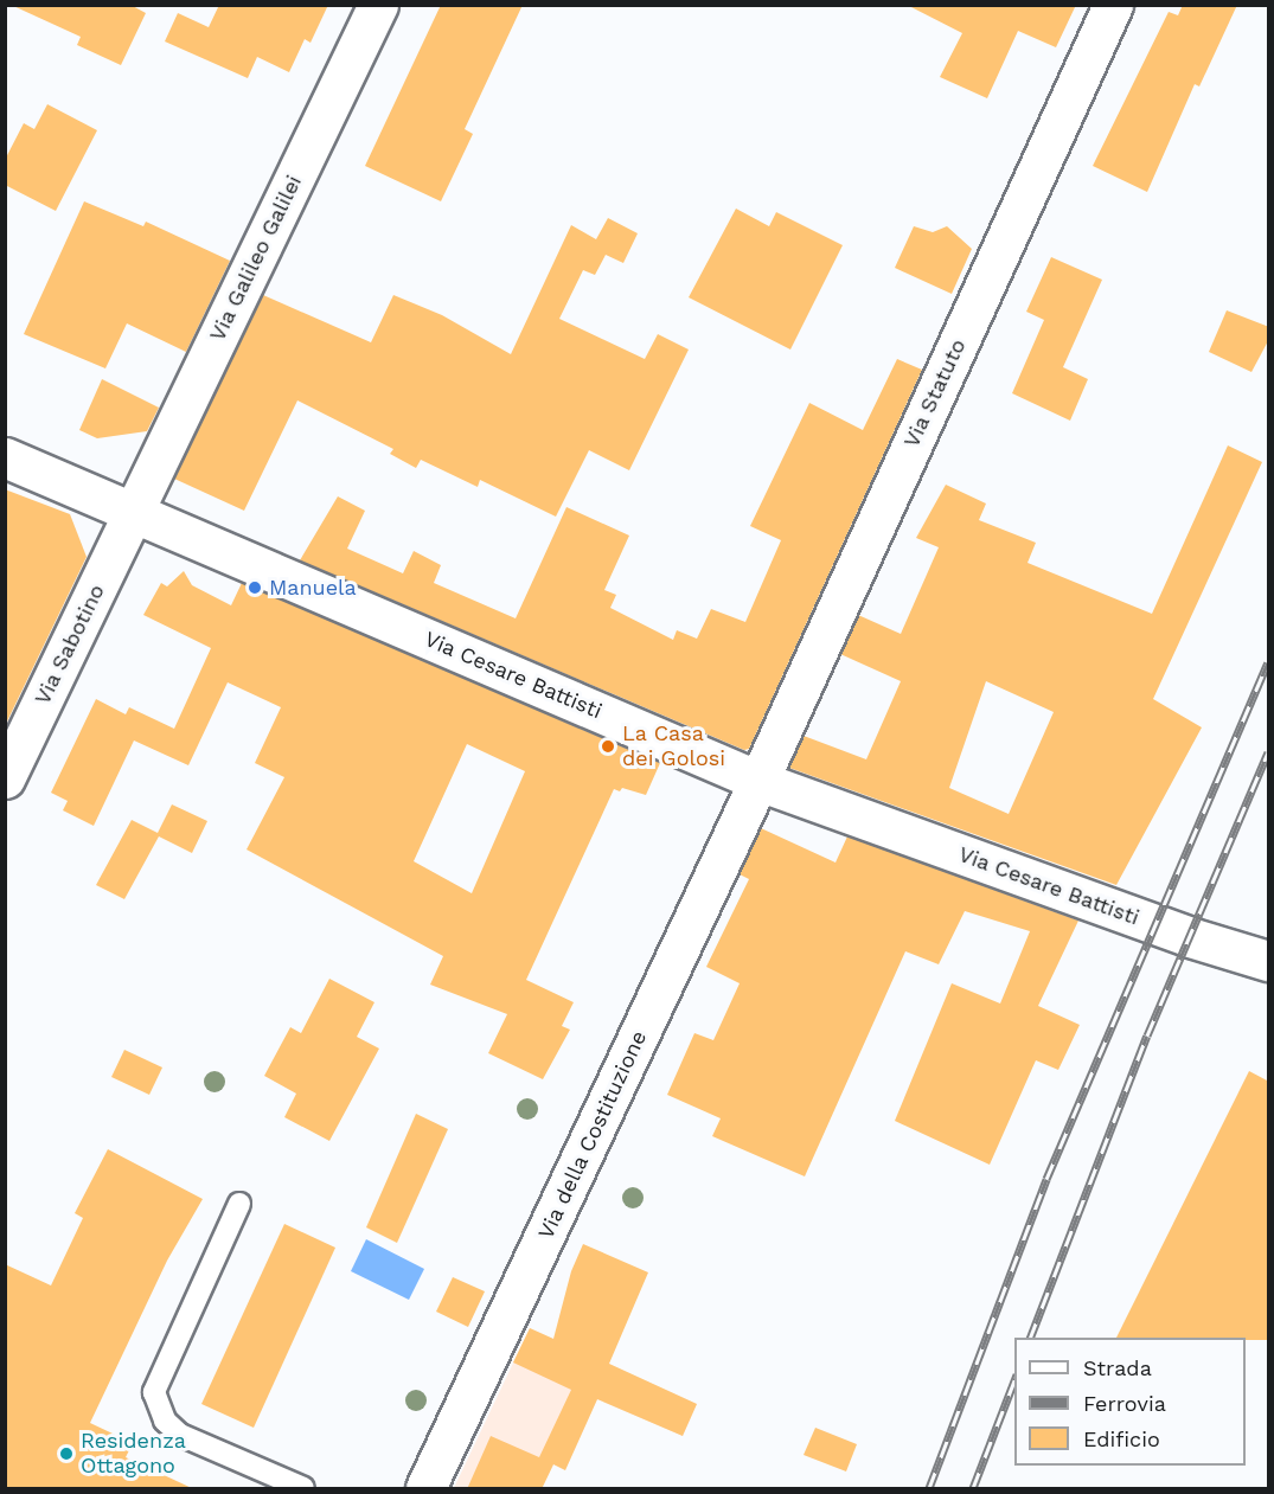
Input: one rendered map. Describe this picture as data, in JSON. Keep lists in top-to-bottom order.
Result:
{
  "streets": {
    "street": [
      "Via Galileo Galilei",
      "Via Statuto",
      "Via Sabotino",
      "Via Cesare Battisti",
      "Via della Costituzione"
    ]
  },
  "crossings": [
    ["Via Galileo Galilei", "Via Sabotino"],
    ["Via Galileo Galilei", "Via Cesare Battisti"],
    ["Via Statuto", "Via Cesare Battisti"],
    ["Via Statuto", "Via della Costituzione"],
    ["Via Sabotino", "Via Cesare Battisti"],
    ["Via Cesare Battisti", "Via della Costituzione"]
  ],
  "places": ["Manuela", "La Casa dei Golosi", "Residenza Ottagono"],
  "legend": ["Strada", "Ferrovia", "Edificio"]
}
